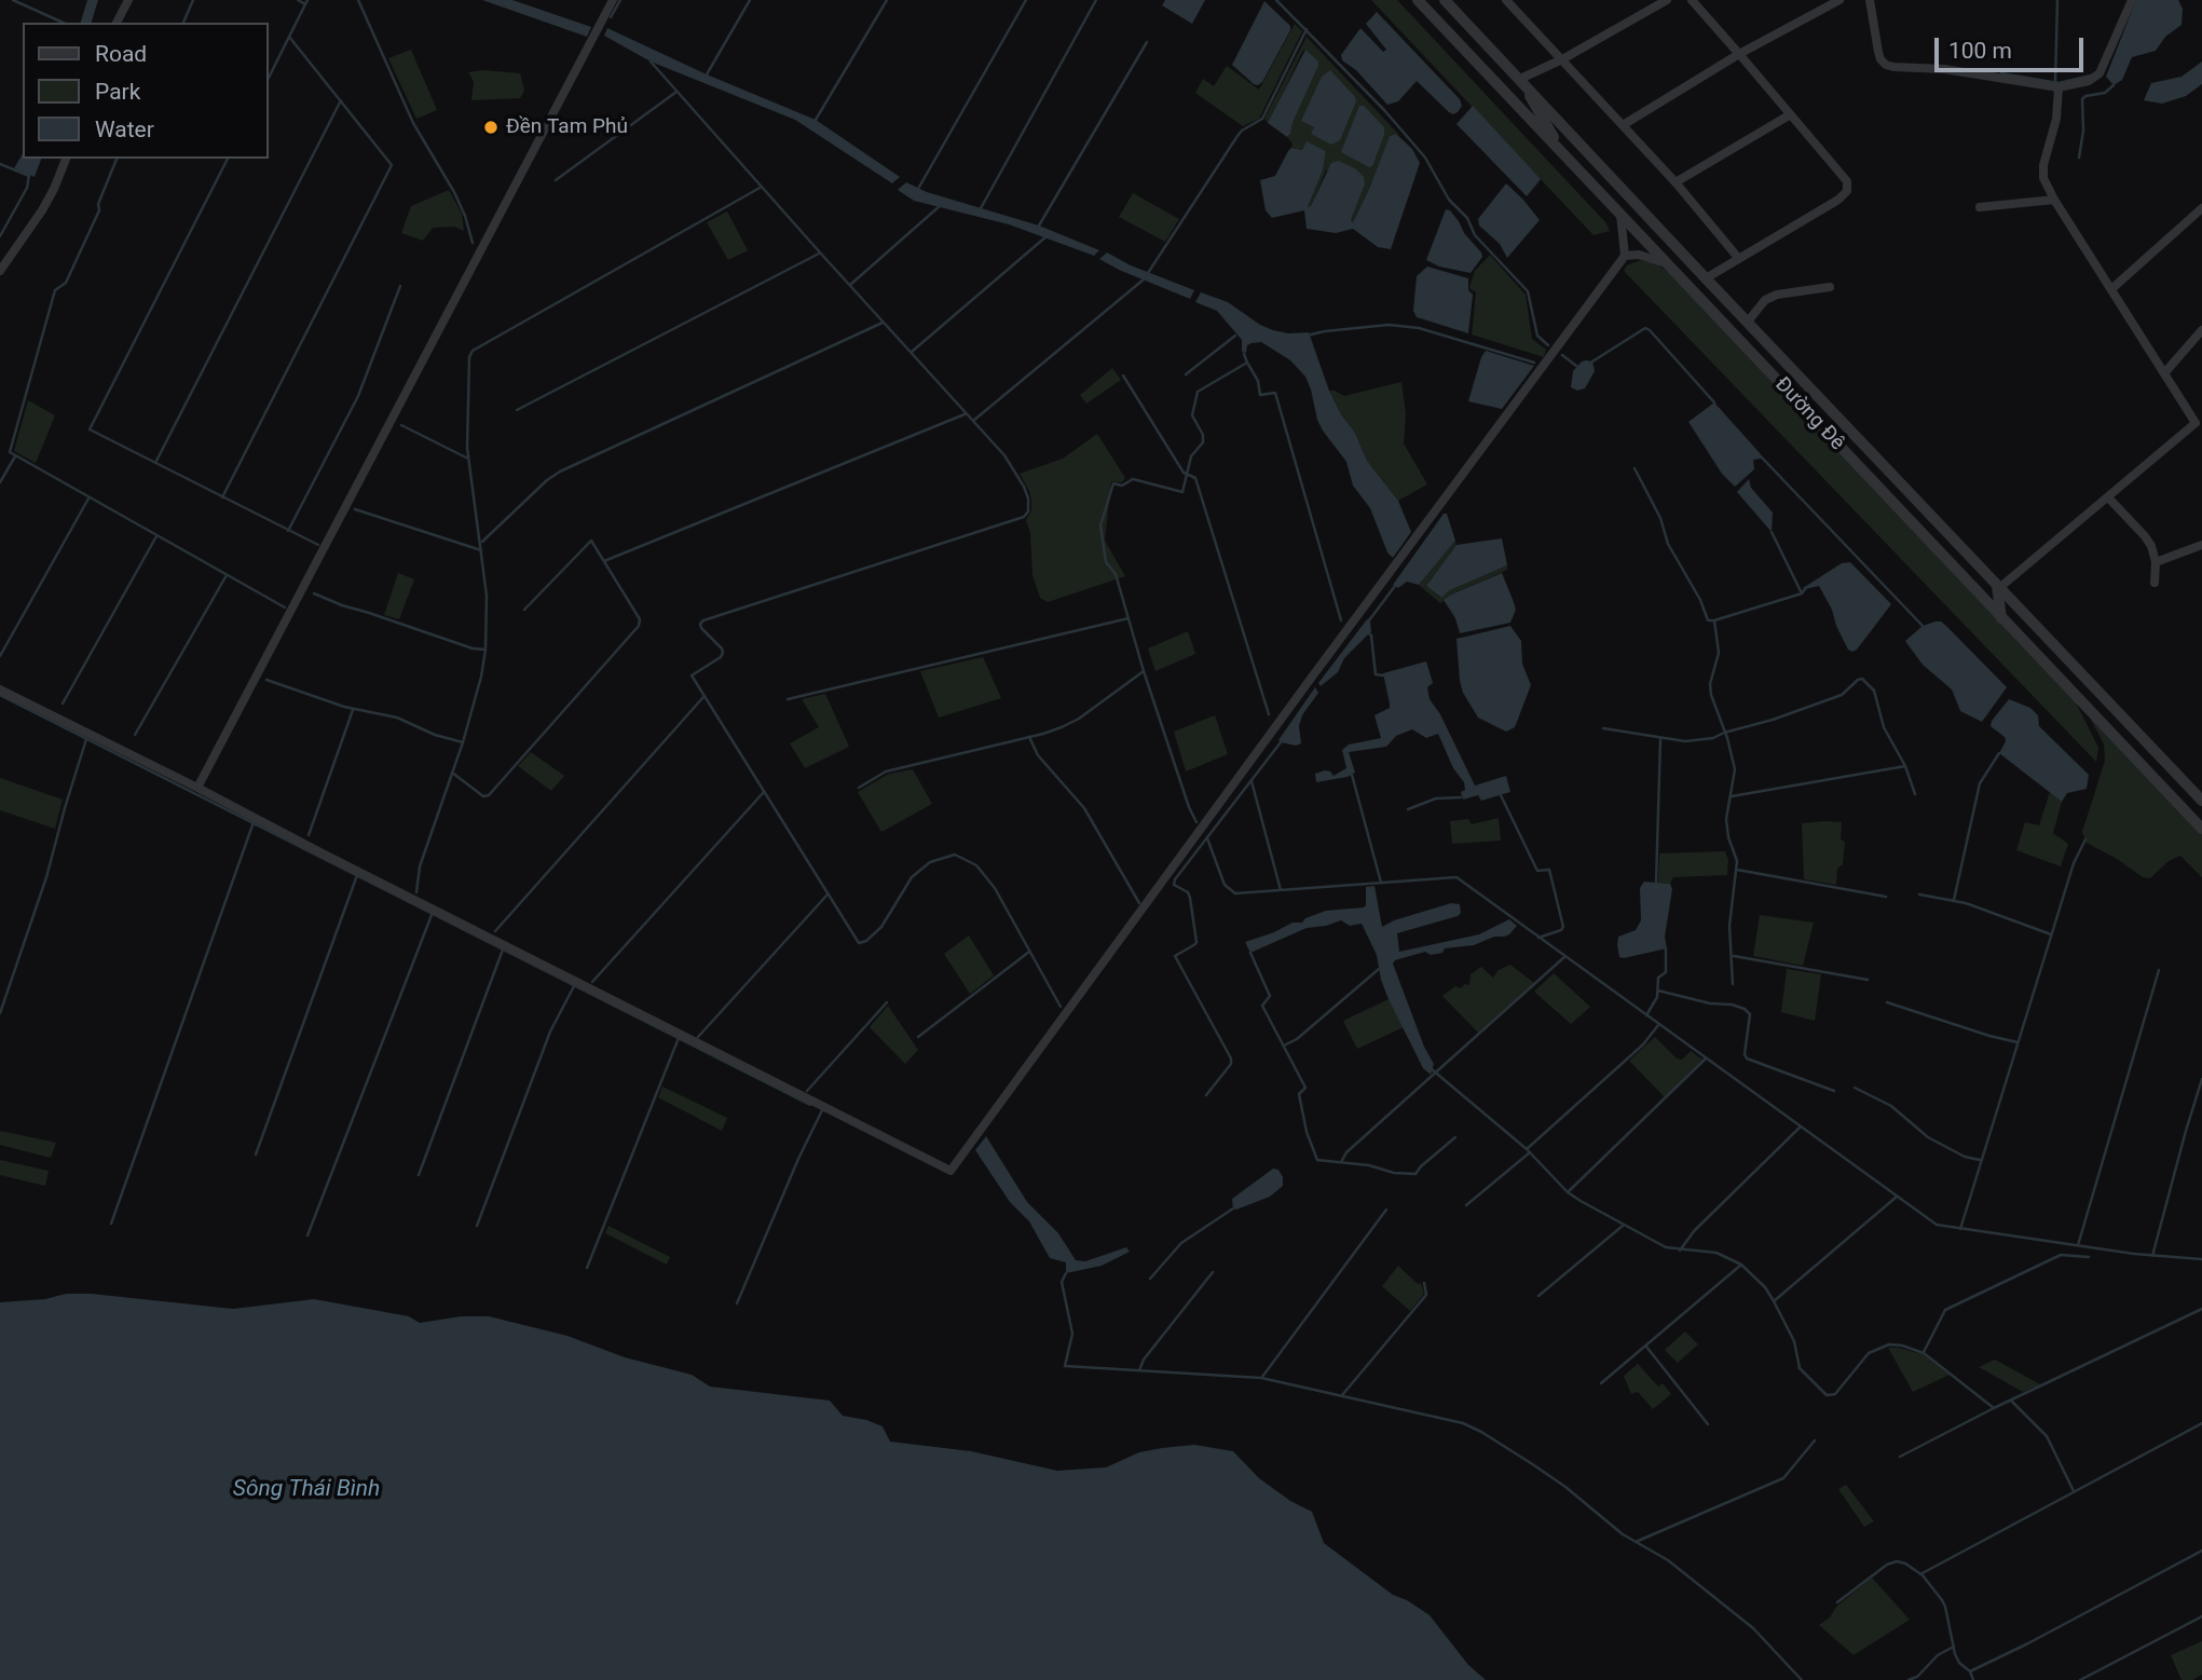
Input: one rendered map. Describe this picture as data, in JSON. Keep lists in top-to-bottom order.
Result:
{
  "streets": {
    "street": ["Đường Đê"]
  },
  "water": ["Sông Thái Bình"],
  "places": ["Đền Tam Phủ"],
  "legend": ["Road", "Park", "Water"],
  "scale_bar": "100 m"
}
